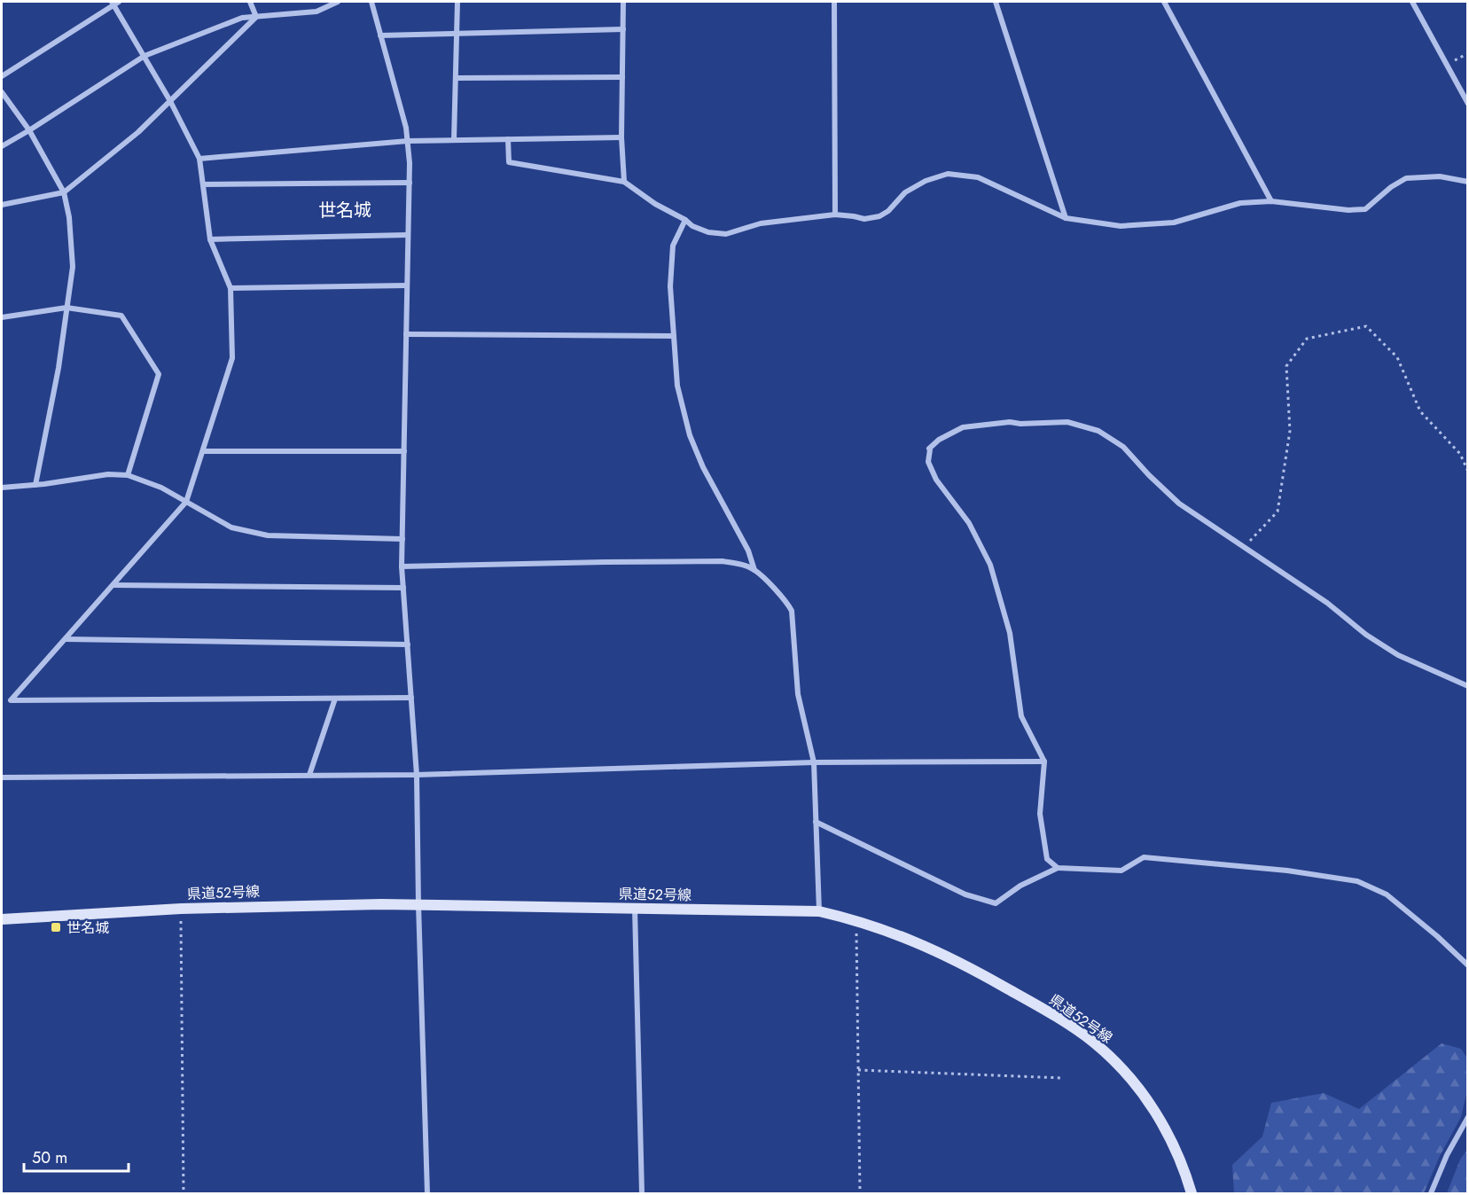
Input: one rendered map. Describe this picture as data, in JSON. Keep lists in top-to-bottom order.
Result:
{
  "streets": {
    "main road": ["県道52号線"]
  },
  "districts": ["世名城"],
  "places": {
    "transit": ["世名城"]
  },
  "scale_bar": "50 m"
}
